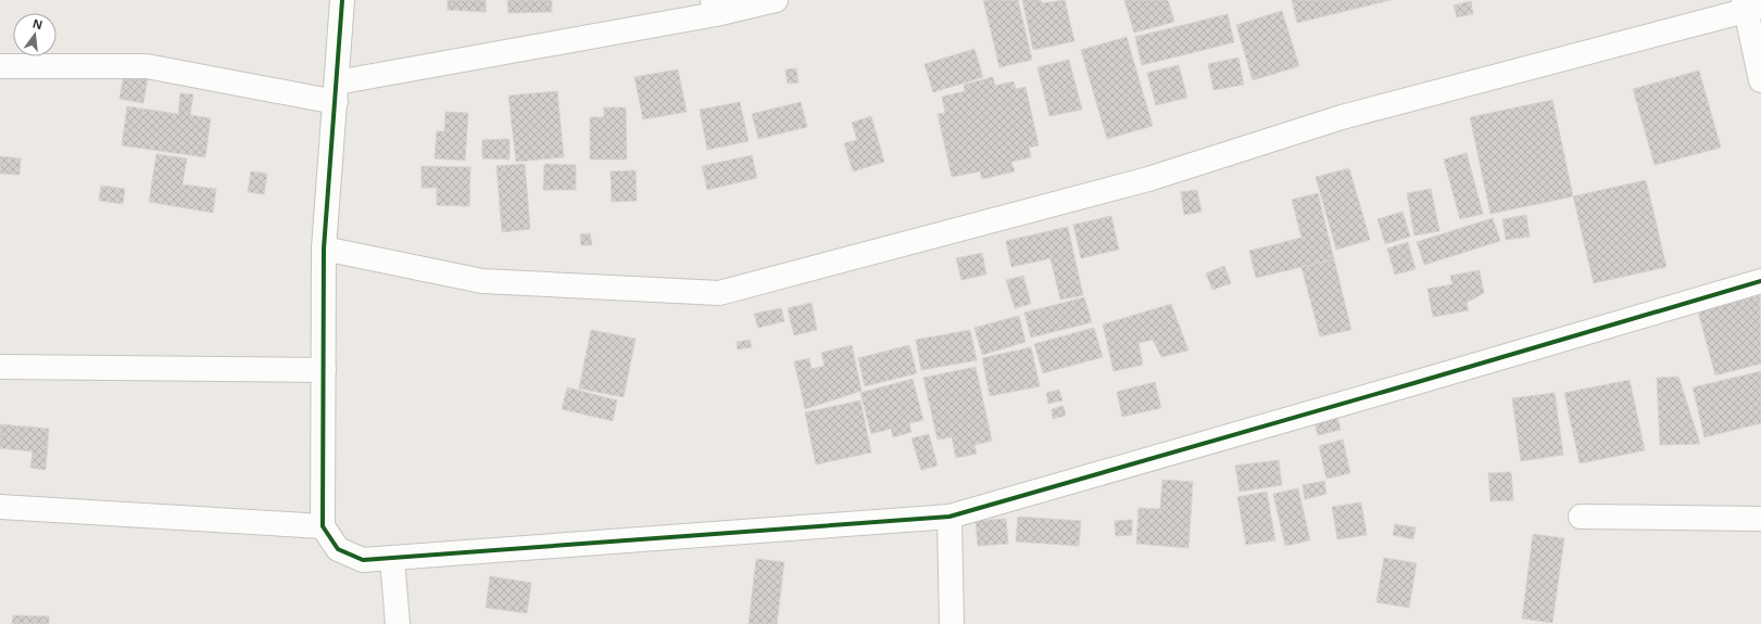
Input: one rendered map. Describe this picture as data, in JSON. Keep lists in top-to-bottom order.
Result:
{
  "north": "top"
}
